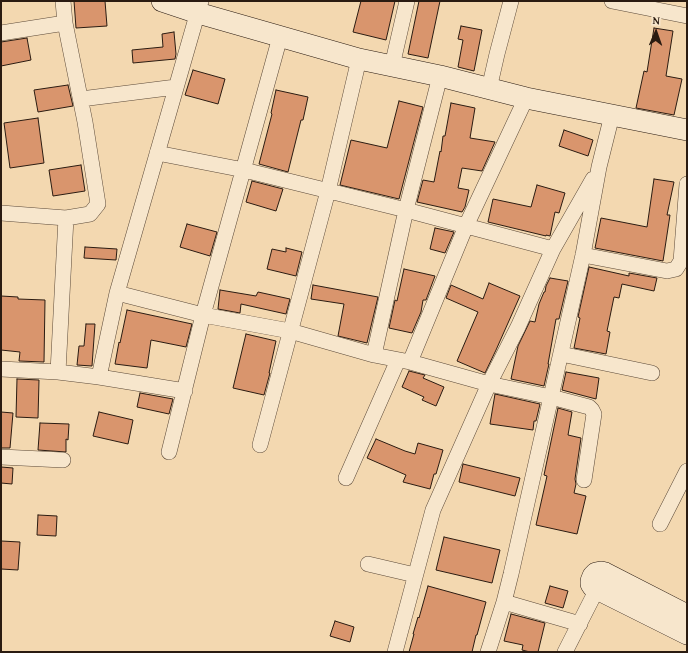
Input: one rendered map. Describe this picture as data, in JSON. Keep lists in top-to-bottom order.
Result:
{
  "north": "top"
}
